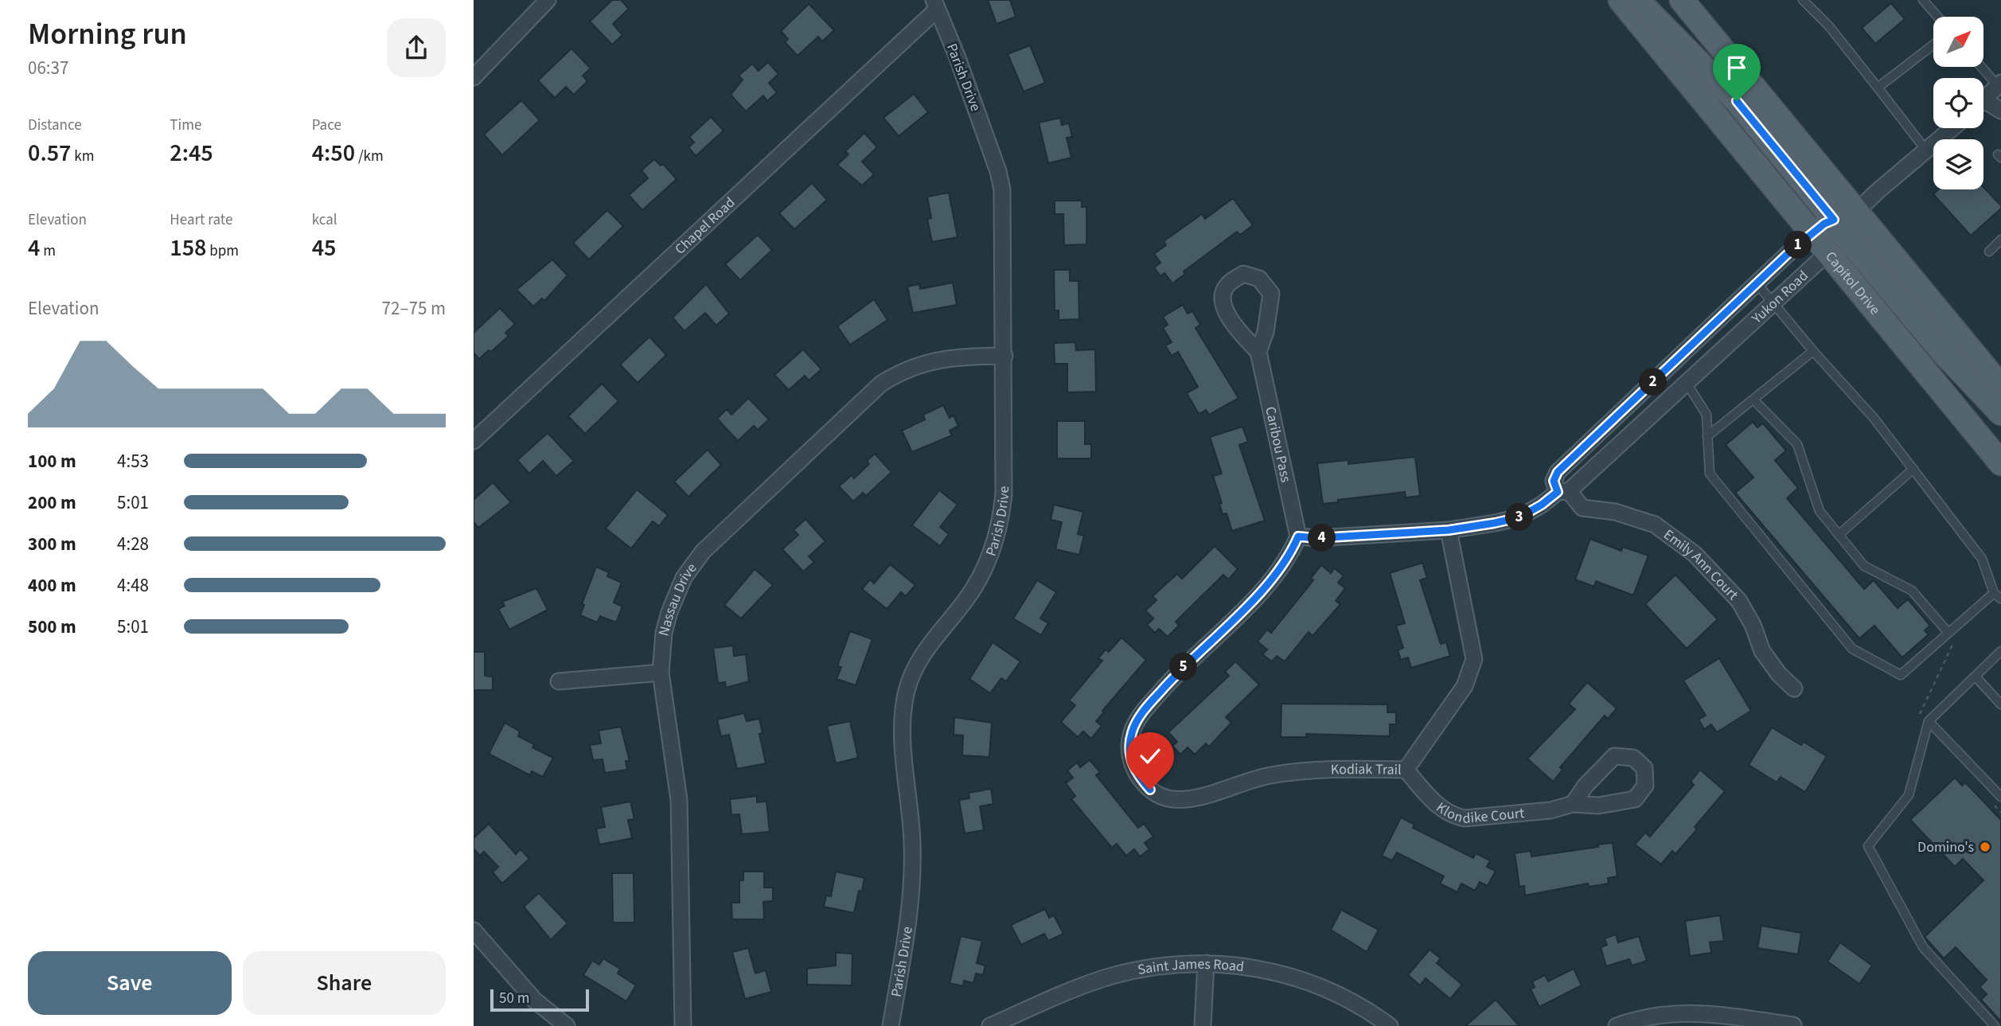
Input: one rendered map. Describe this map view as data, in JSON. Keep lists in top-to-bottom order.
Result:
{
  "streets": {
    "main road": ["Capitol Drive"],
    "street": [
      "Parish Drive",
      "Chapel Road",
      "Yukon Road",
      "Caribou Pass",
      "Emily Ann Court",
      "Nassau Drive",
      "Kodiak Trail",
      "Klondike Court",
      "Saint James Road"
    ]
  },
  "crossings": [
    ["Parish Drive", "Chapel Road"],
    ["Parish Drive", "Nassau Drive"],
    ["Capitol Drive", "Yukon Road"],
    ["Yukon Road", "Caribou Pass"],
    ["Yukon Road", "Emily Ann Court"],
    ["Yukon Road", "Kodiak Trail"],
    ["Caribou Pass", "Kodiak Trail"],
    ["Kodiak Trail", "Klondike Court"]
  ],
  "places": ["Domino's"],
  "scale_bar": "50 m",
  "north": "top right",
  "page": {
    "heading": ["Morning run", "06:37"],
    "stats": [
      ["Distance", "0.57 km"],
      ["Time", "2:45"],
      ["Pace", "4:50 /km"],
      ["Elevation", "4 m"],
      ["Heart rate", "158 bpm"],
      ["kcal", "45"]
    ],
    "pins": [
      "1",
      "2",
      "3",
      "4",
      "5"
    ],
    "chart": ["Elevation", "72–75 m"],
    "list": [
      {
        "name": "100 m",
        "note": "4:53"
      },
      {
        "name": "200 m",
        "note": "5:01"
      },
      {
        "name": "300 m",
        "note": "4:28"
      },
      {
        "name": "400 m",
        "note": "4:48"
      },
      {
        "name": "500 m",
        "note": "5:01"
      }
    ],
    "buttons": ["Save", "Share"],
    "scale": "50 m"
  }
}
